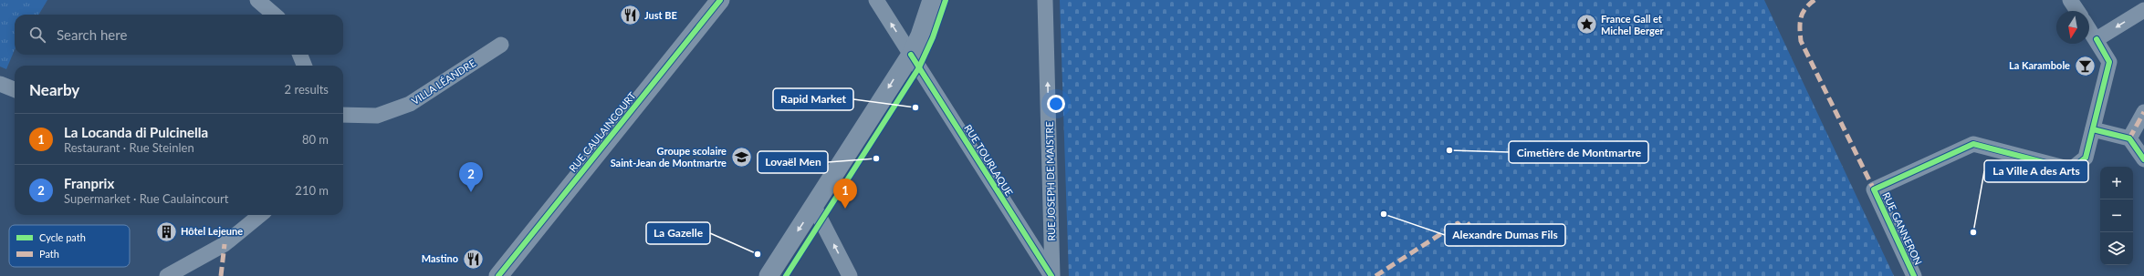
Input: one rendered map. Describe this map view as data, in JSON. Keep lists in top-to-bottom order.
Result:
{
  "streets": {
    "street": [
      "VILLA LÉANDRE",
      "RUE CAULAINCOURT",
      "RUE TOURLAQUE",
      "RUE JOSEPH DE MAISTRE",
      "RUE GANNERON"
    ]
  },
  "crossings": [
    ["RUE TOURLAQUE", "RUE JOSEPH DE MAISTRE"]
  ],
  "one_way": ["RUE JOSEPH DE MAISTRE"],
  "places": {
    "restaurant": ["Just BE", "Mastino"],
    "place": ["France Gall et Michel Berger"],
    "bar": ["La Karambole"],
    "other": [
      "Rapid Market",
      "Cimetière de Montmartre",
      "Lovaël Men",
      "Alexandre Dumas Fils",
      "La Ville A des Arts",
      "La Gazelle"
    ],
    "school or university": ["Groupe scolaire Saint-Jean de Montmartre"],
    "building": ["Hôtel Lejeune"]
  },
  "legend": ["Cycle path", "Path"],
  "north": "bottom",
  "page": {
    "search": "Search here",
    "heading": ["Nearby", "2 results"],
    "list": [
      {
        "mark": "1",
        "name": "La Locanda di Pulcinella",
        "note": "Restaurant · Rue Steinlen",
        "value": "80 m"
      },
      {
        "mark": "2",
        "name": "Franprix",
        "note": "Supermarket · Rue Caulaincourt",
        "value": "210 m"
      }
    ],
    "pins": ["2", "1"],
    "map_buttons": ["+", "−"]
  }
}
